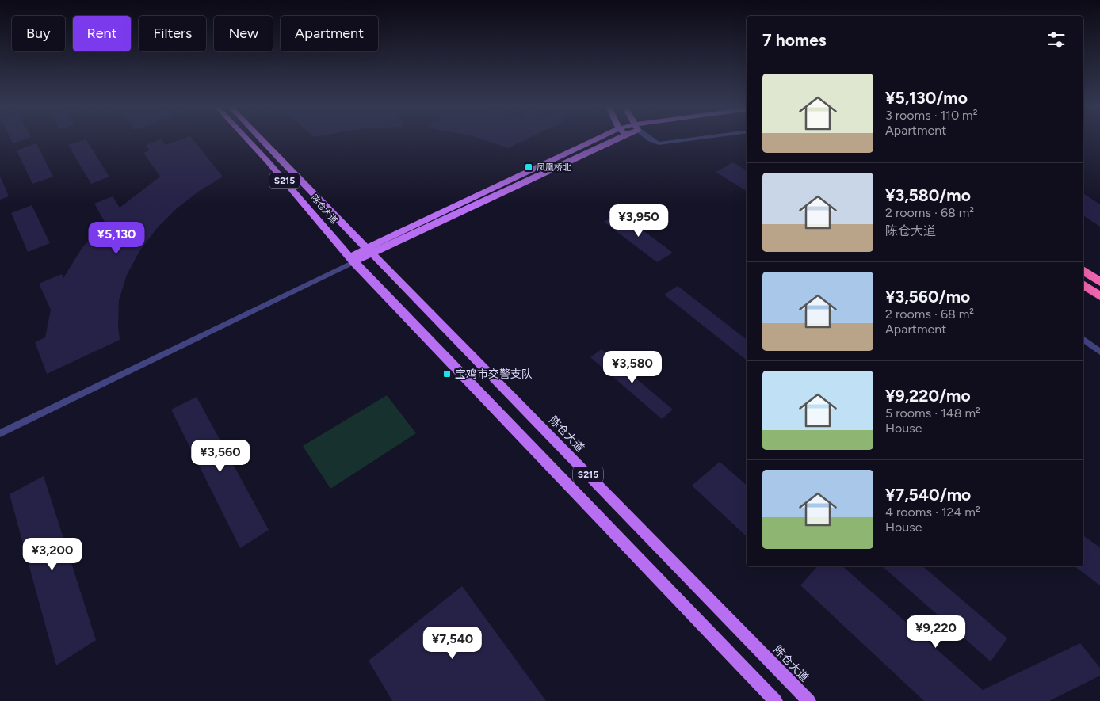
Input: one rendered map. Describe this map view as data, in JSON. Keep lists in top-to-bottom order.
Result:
{
  "streets": {
    "main road": ["S215", "陈仓大道"]
  },
  "places": {
    "transit": ["凤凰桥北", "宝鸡市交警支队"]
  },
  "page": {
    "chip": [
      "Buy",
      "Rent",
      "Filters",
      "New",
      "Apartment"
    ],
    "heading": "7 homes",
    "list": [
      {
        "name": "¥5,130/mo",
        "note": "3 rooms · 110 m² · Apartment"
      },
      {
        "name": "¥3,580/mo",
        "note": "2 rooms · 68 m² · 陈仓大道"
      },
      {
        "name": "¥3,560/mo",
        "note": "2 rooms · 68 m² · Apartment"
      },
      {
        "name": "¥9,220/mo",
        "note": "5 rooms · 148 m² · House"
      },
      {
        "name": "¥7,540/mo",
        "note": "4 rooms · 124 m² · House"
      }
    ],
    "price": [
      "¥3,950",
      "¥5,130",
      "¥3,580",
      "¥3,560",
      "¥3,200",
      "¥9,220",
      "¥7,540"
    ]
  }
}
